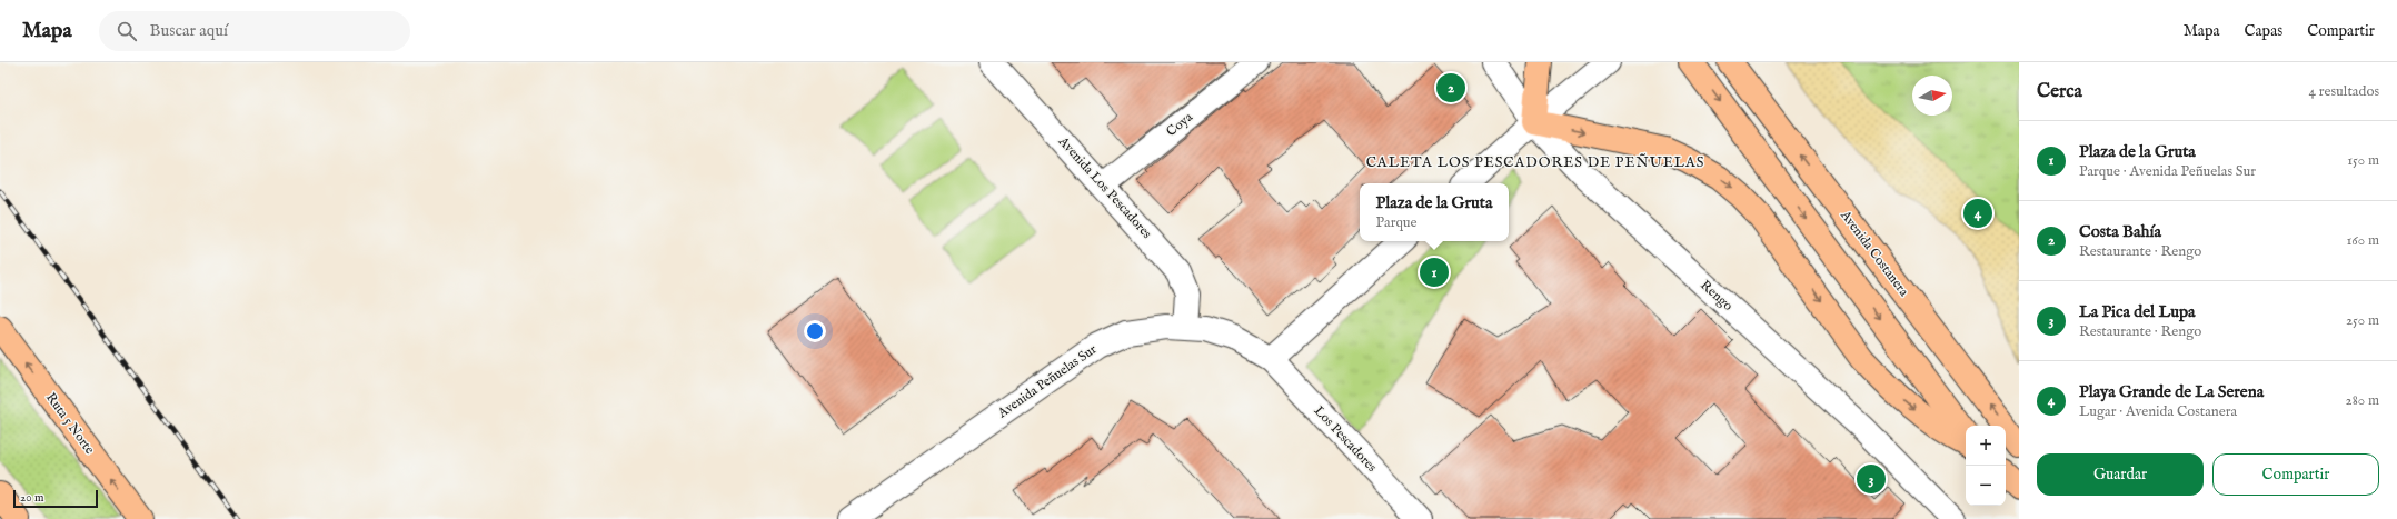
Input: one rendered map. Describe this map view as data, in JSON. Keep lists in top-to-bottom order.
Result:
{
  "streets": {
    "main road": ["Avenida Costanera", "Ruta 5 Norte"],
    "street": [
      "Coya",
      "Avenida Los Pescadores",
      "Rengo",
      "Avenida Peñuelas Sur",
      "Los Pescadores"
    ]
  },
  "crossings": [
    ["Coya", "Avenida Los Pescadores"],
    ["Avenida Los Pescadores", "Avenida Peñuelas Sur"],
    ["Avenida Peñuelas Sur", "Los Pescadores"]
  ],
  "one_way": ["Ruta 5 Norte"],
  "districts": ["CALETA LOS PESCADORES DE PEÑUELAS"],
  "scale_bar": "20 m",
  "north": "right",
  "page": {
    "header": "Mapa",
    "search": "Buscar aquí",
    "nav": ["Mapa", "Capas", "Compartir"],
    "heading": ["Cerca", "4 resultados"],
    "pins": [
      "2",
      "4",
      "1",
      "3"
    ],
    "list": [
      {
        "mark": "1",
        "name": "Plaza de la Gruta",
        "note": "Parque · Avenida Peñuelas Sur",
        "value": "150 m"
      },
      {
        "mark": "2",
        "name": "Costa Bahía",
        "note": "Restaurante · Rengo",
        "value": "160 m"
      },
      {
        "mark": "3",
        "name": "La Pica del Lupa",
        "note": "Restaurante · Rengo",
        "value": "250 m"
      },
      {
        "mark": "4",
        "name": "Playa Grande de La Serena",
        "note": "Lugar · Avenida Costanera",
        "value": "280 m"
      }
    ],
    "popup": ["Plaza de la Gruta", "Parque"],
    "map_buttons": ["+", "−"],
    "buttons": ["Guardar", "Compartir"],
    "scale": "20 m"
  }
}
